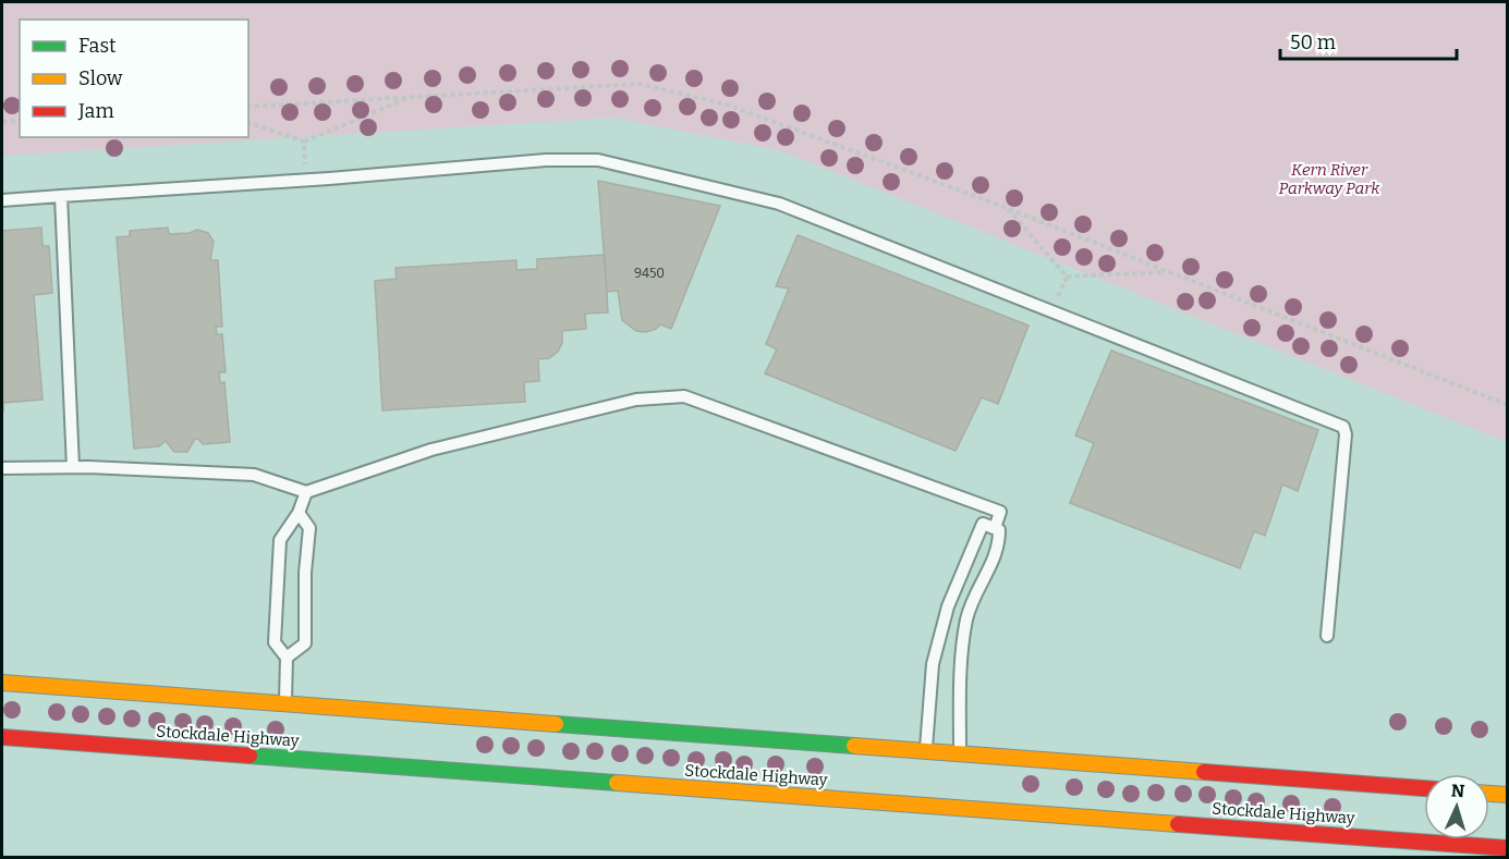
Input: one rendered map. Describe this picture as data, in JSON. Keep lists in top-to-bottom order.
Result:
{
  "streets": {
    "main road": ["Stockdale Highway"]
  },
  "parks": ["Kern River Parkway Park"],
  "house_numbers": ["9450"],
  "legend": ["Fast", "Slow", "Jam"],
  "scale_bar": "50 m",
  "north": "top"
}
